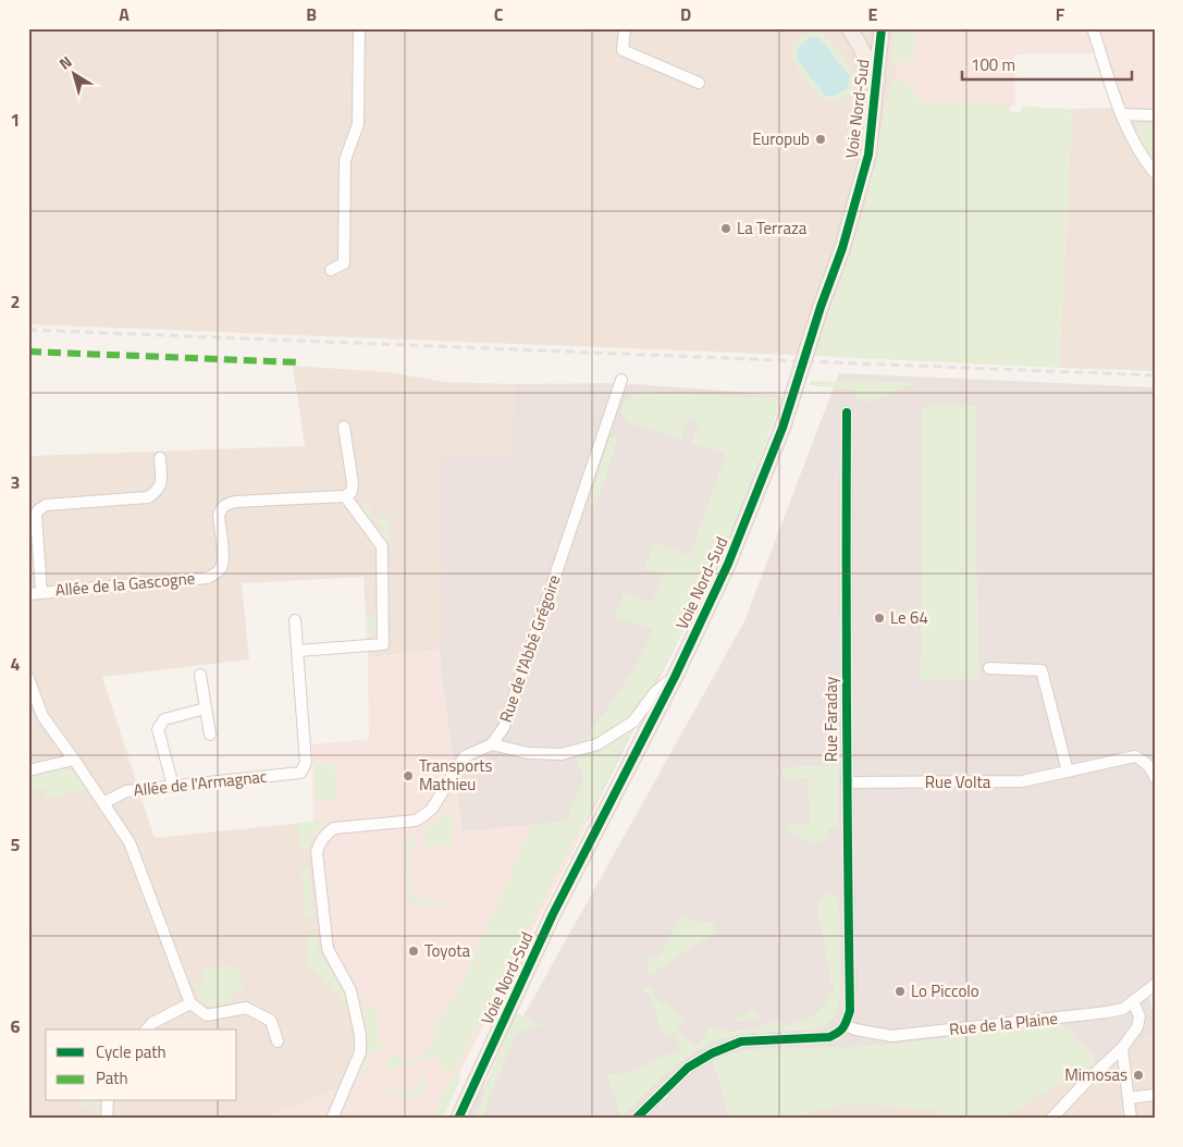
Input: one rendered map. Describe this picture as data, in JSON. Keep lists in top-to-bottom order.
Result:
{
  "streets": {
    "main road": ["Voie Nord-Sud"],
    "street": [
      "Allée de la Gascogne",
      "Rue de l'Abbé Grégoire",
      "Rue Faraday",
      "Rue Volta",
      "Allée de l'Armagnac",
      "Rue de la Plaine"
    ]
  },
  "crossings": [
    ["Rue Faraday", "Rue Volta"],
    ["Rue Faraday", "Rue de la Plaine"]
  ],
  "places": [
    "Europub",
    "La Terraza",
    "Le 64",
    "Transports Mathieu",
    "Toyota",
    "Lo Piccolo",
    "Mimosas"
  ],
  "legend": ["Cycle path", "Path"],
  "scale_bar": "100 m",
  "north": "top left",
  "grid": {
    "columns": [
      "A",
      "B",
      "C",
      "D",
      "E",
      "F"
    ],
    "rows": [
      "1",
      "2",
      "3",
      "4",
      "5",
      "6"
    ]
  }
}
